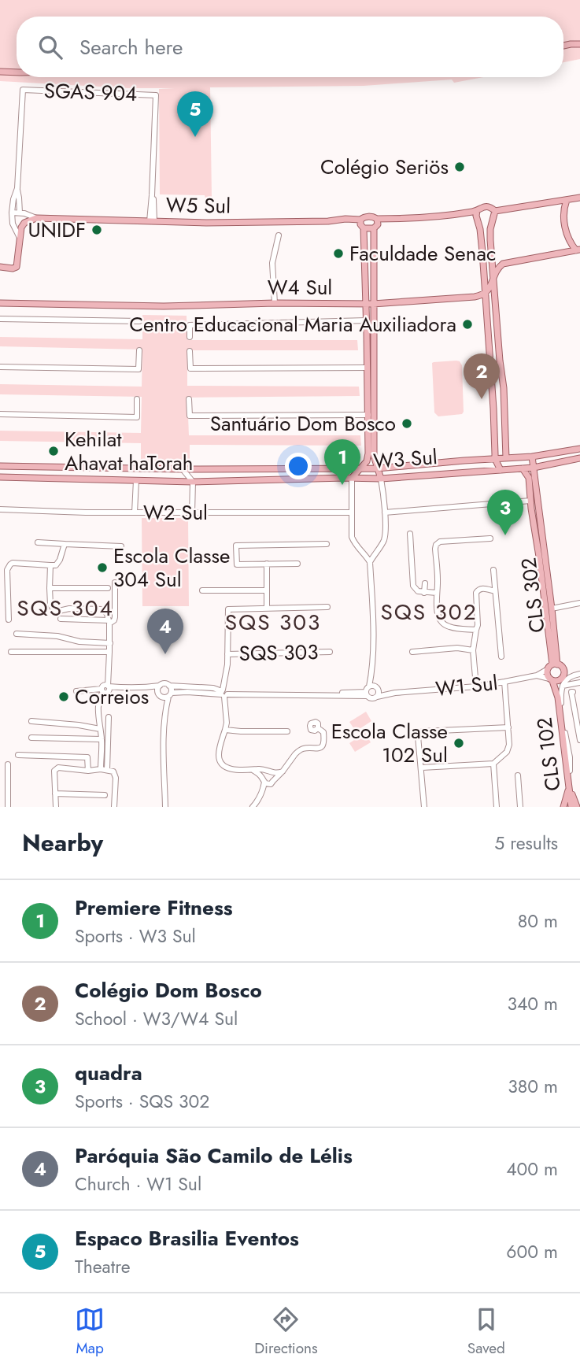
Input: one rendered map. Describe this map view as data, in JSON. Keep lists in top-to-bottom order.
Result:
{
  "streets": {
    "main road": [
      "W5 Sul",
      "W4 Sul",
      "W3 Sul",
      "CLS 302",
      "CLS 102"
    ],
    "street": [
      "SGAS 904",
      "W2 Sul",
      "SQS 303",
      "W1 Sul"
    ]
  },
  "crossings": [
    ["SGAS 904", "W5 Sul"],
    ["W3 Sul", "CLS 302"],
    ["CLS 302", "W1 Sul"],
    ["CLS 302", "CLS 102"],
    ["W1 Sul", "CLS 102"]
  ],
  "districts": ["SQS 304", "SQS 302", "SQS 303"],
  "places": [
    "Colégio Seriös",
    "UNIDF",
    "Faculdade Senac",
    "Centro Educacional Maria Auxiliadora",
    "Santuário Dom Bosco",
    "Kehilat Ahavat haTorah",
    "Escola Classe 304 Sul",
    "Correios",
    "Escola Classe 102 Sul"
  ],
  "page": {
    "search": "Search here",
    "pins": [
      "5",
      "2",
      "1",
      "3",
      "4"
    ],
    "heading": ["Nearby", "5 results"],
    "list": [
      {
        "mark": "1",
        "name": "Premiere Fitness",
        "note": "Sports · W3 Sul",
        "value": "80 m"
      },
      {
        "mark": "2",
        "name": "Colégio Dom Bosco",
        "note": "School · W3/W4 Sul",
        "value": "340 m"
      },
      {
        "mark": "3",
        "name": "quadra",
        "note": "Sports · SQS 302",
        "value": "380 m"
      },
      {
        "mark": "4",
        "name": "Paróquia São Camilo de Lélis",
        "note": "Church · W1 Sul",
        "value": "400 m"
      },
      {
        "mark": "5",
        "name": "Espaco Brasilia Eventos",
        "note": "Theatre",
        "value": "600 m"
      }
    ],
    "nav": ["Map", "Directions", "Saved"]
  }
}
